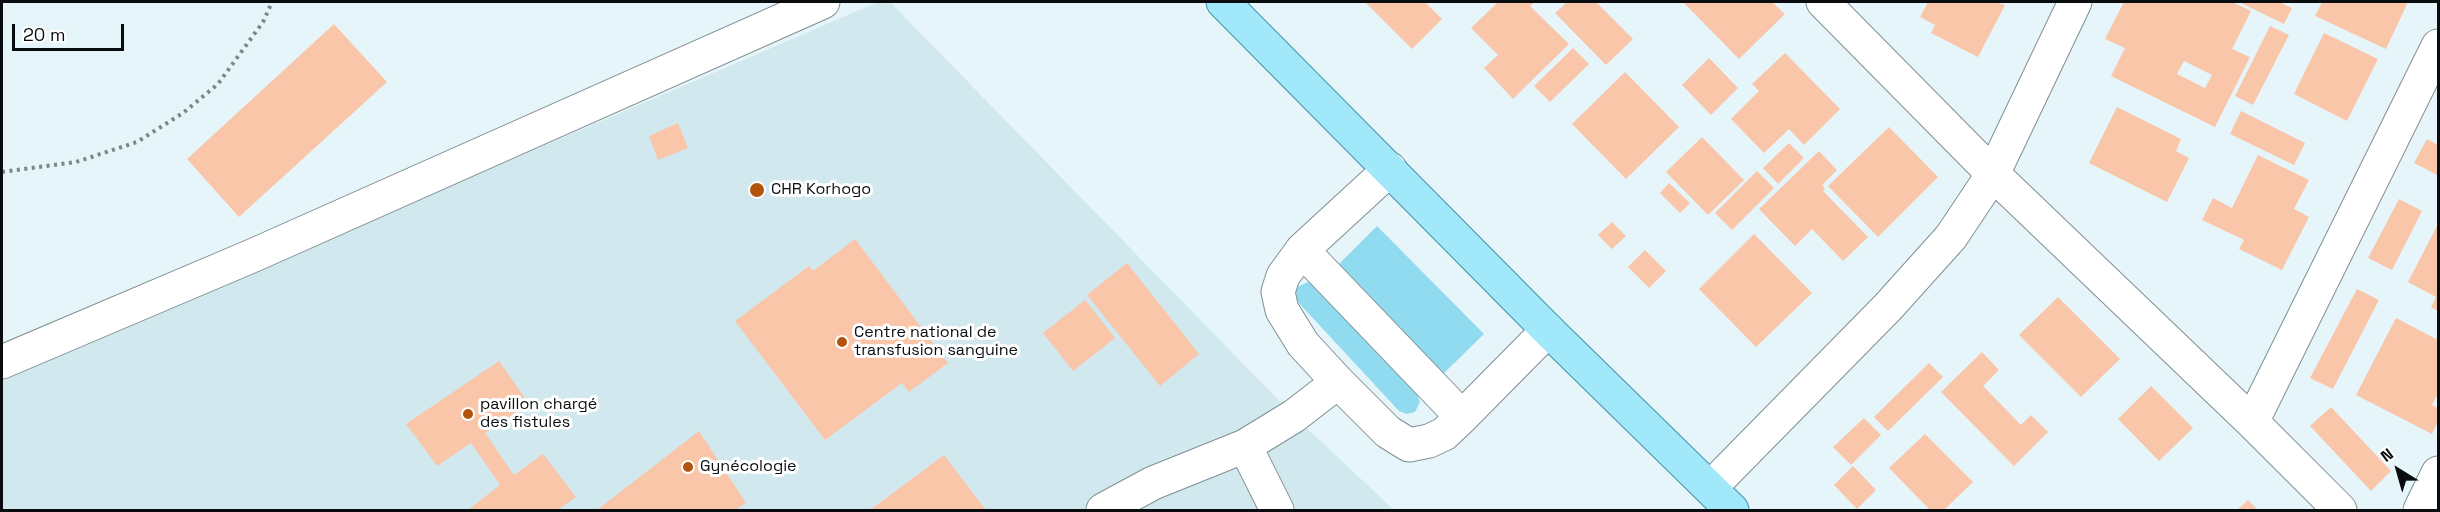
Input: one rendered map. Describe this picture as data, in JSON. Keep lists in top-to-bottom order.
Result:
{
  "places": [
    "CHR Korhogo",
    "Centre national de transfusion sanguine",
    "pavillon chargé des fistules",
    "Gynécologie"
  ],
  "scale_bar": "20 m",
  "north": "top left"
}
